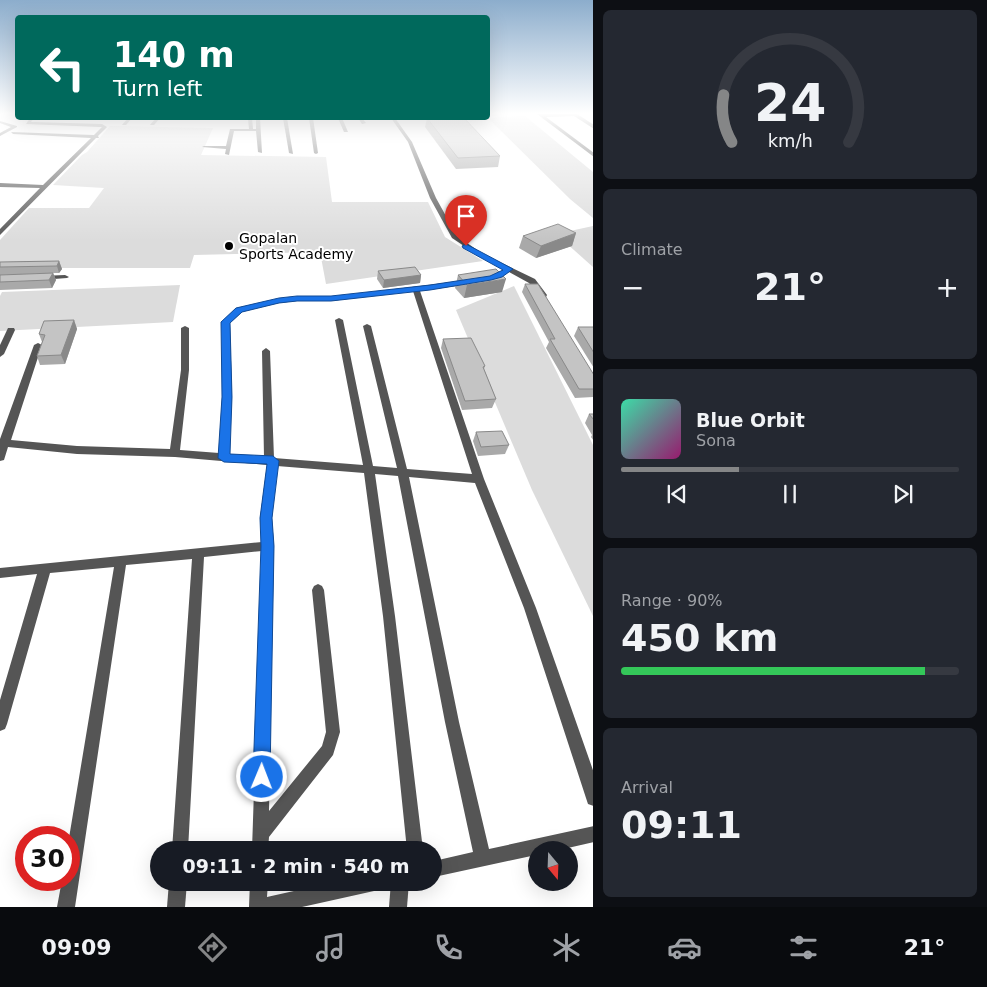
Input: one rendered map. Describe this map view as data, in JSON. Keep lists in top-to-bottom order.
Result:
{
  "places": ["Gopalan Sports Academy"],
  "north": "bottom",
  "page": {
    "turn": ["140 m", "Turn left"],
    "tile": [
      "Climate",
      ["Range · 90%", "450 km"],
      ["Arrival", "09:11"]
    ],
    "heat": ["−", "21°", "+"],
    "song": ["Blue Orbit", "Sona"],
    "limit": "30",
    "trip": "09:11 · 2 min · 540 m",
    "tabs": ["09:09", "21°"],
    "gauge": ["24", "km/h"]
  }
}
